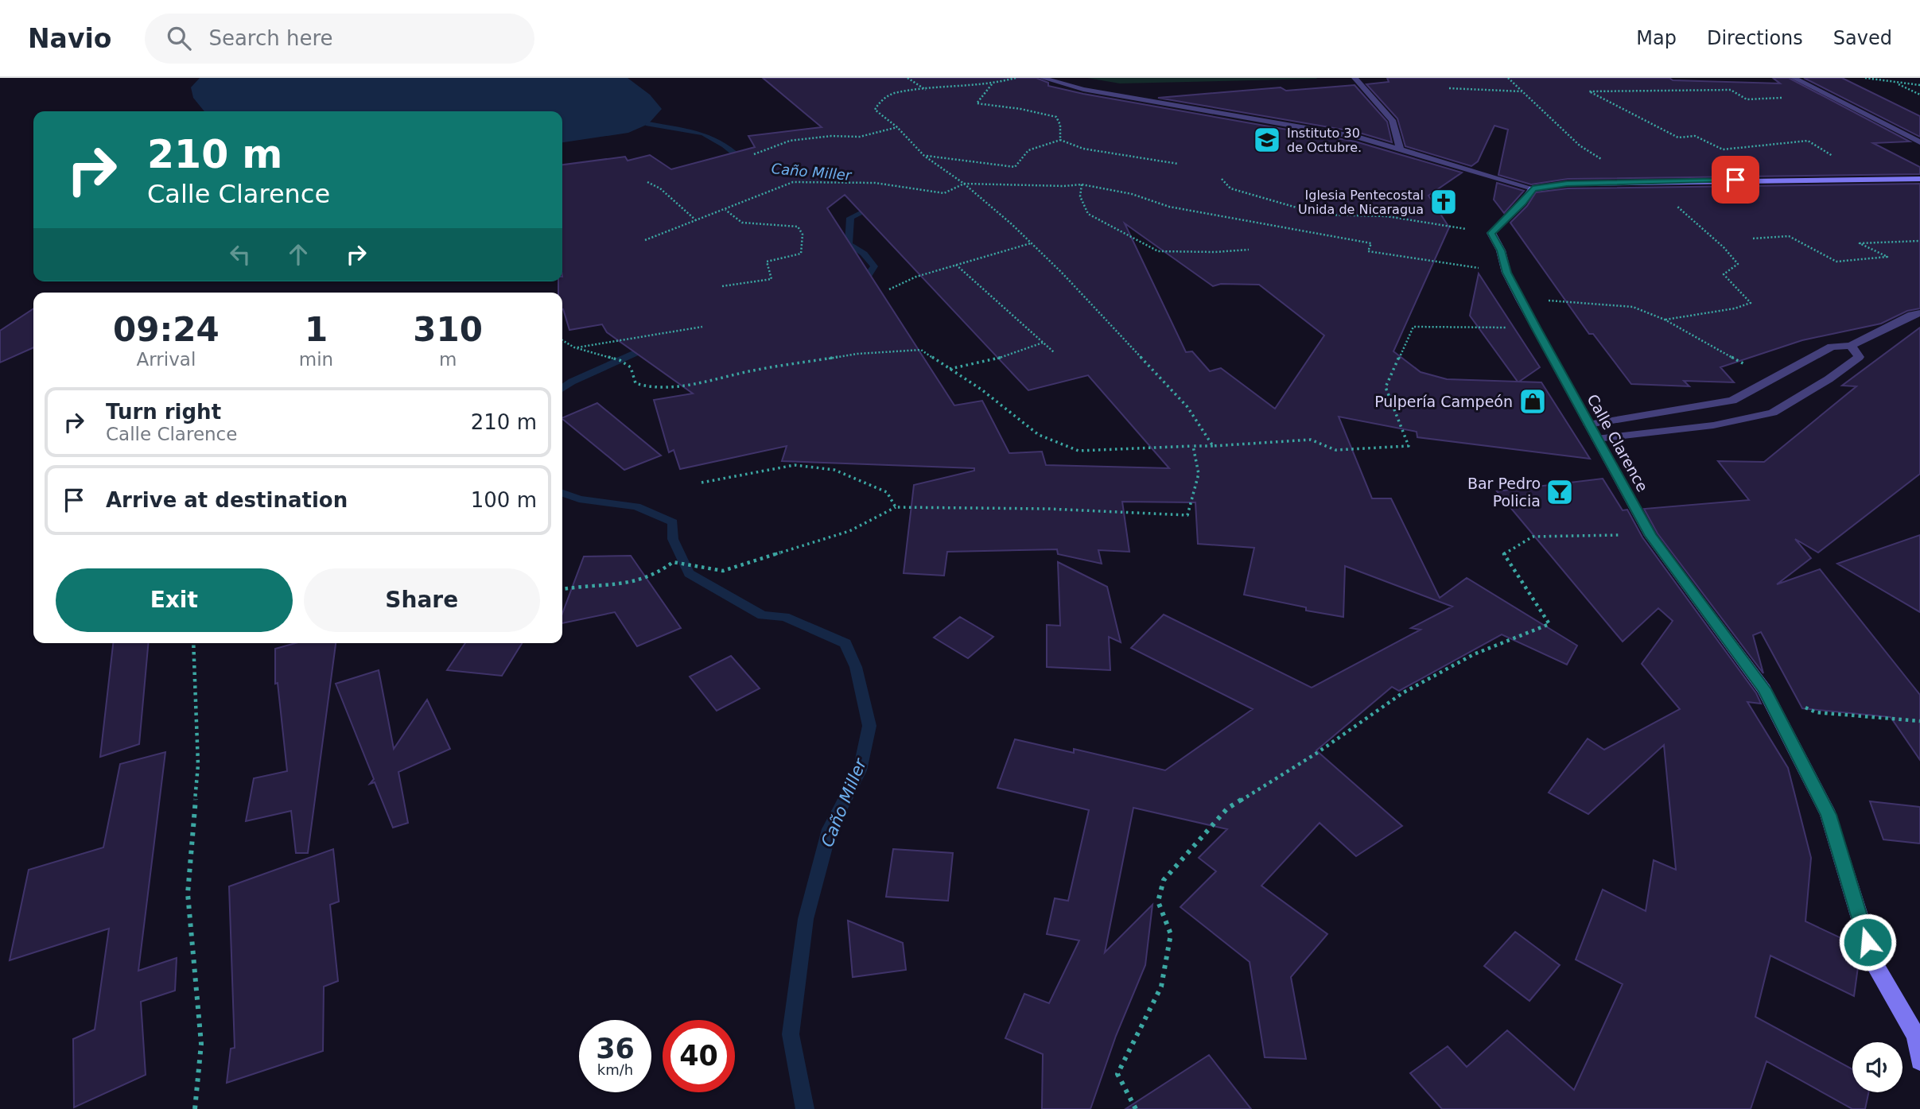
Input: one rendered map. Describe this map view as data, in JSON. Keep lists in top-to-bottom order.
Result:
{
  "streets": {
    "street": ["Calle Clarence"]
  },
  "water": ["Caño Miller"],
  "places": {
    "school or university": ["Instituto 30 de Octubre."],
    "church": ["Iglesia Pentecostal Unida de Nicaragua"],
    "shop": ["Pulpería Campeón"],
    "bar": ["Bar Pedro Policia"]
  },
  "page": {
    "header": "Navio",
    "search": "Search here",
    "nav": ["Map", "Directions", "Saved"],
    "turn": ["210 m", "Calle Clarence"],
    "eta": [
      "09:24",
      "Arrival",
      "1",
      "min",
      "310",
      "m"
    ],
    "list": [
      {
        "name": "Turn right",
        "note": "Calle Clarence",
        "value": "210 m"
      },
      {
        "name": "Arrive at destination",
        "value": "100 m"
      }
    ],
    "buttons": ["Exit", "Share"],
    "speed": "36 km/h",
    "limit": "40"
  }
}
